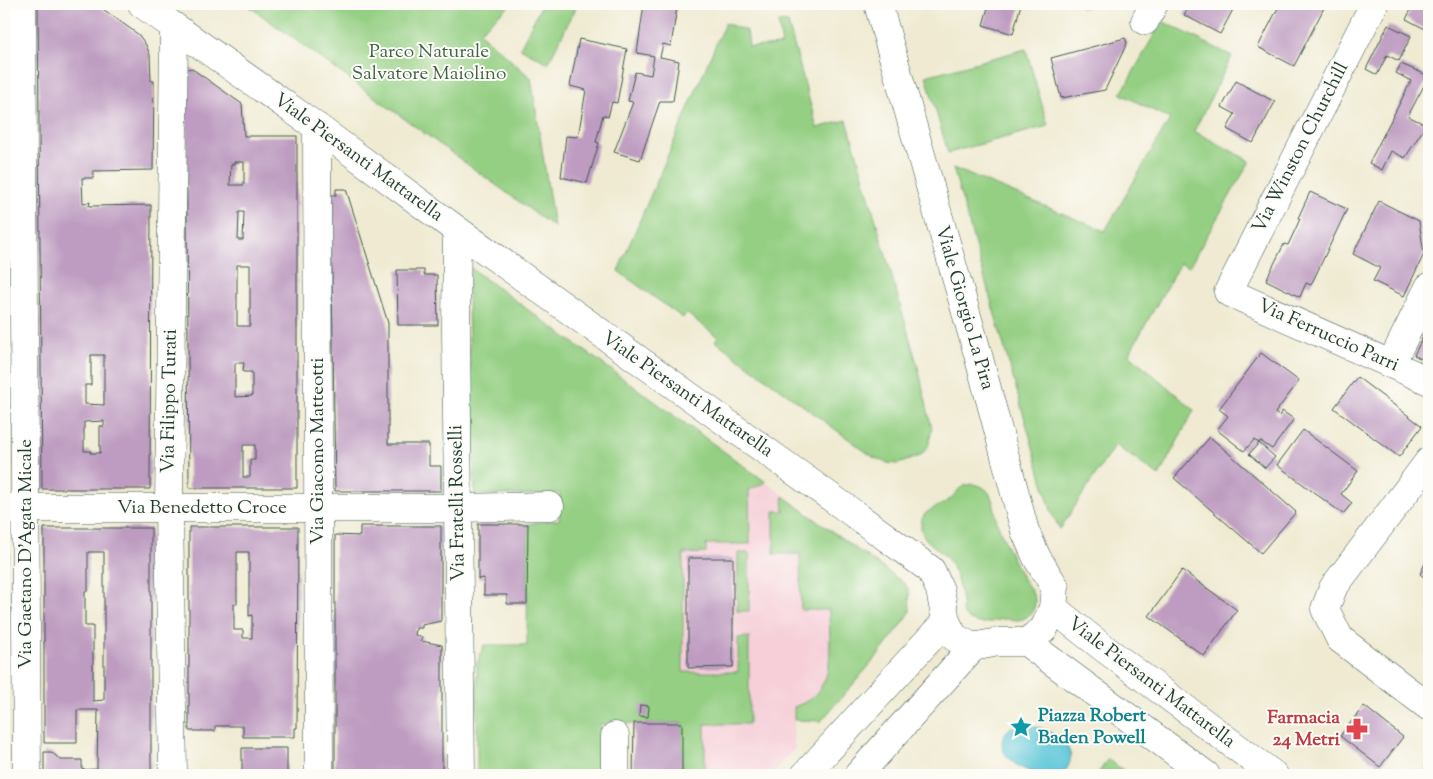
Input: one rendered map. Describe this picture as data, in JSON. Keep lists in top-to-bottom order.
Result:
{
  "streets": {
    "street": [
      "Via Winston Churchill",
      "Viale Piersanti Mattarella",
      "Viale Giorgio La Pira",
      "Via Ferruccio Parri",
      "Via Filippo Turati",
      "Via Giacomo Matteotti",
      "Via Fratelli Rosselli",
      "Via Benedetto Croce",
      "Via Gaetano D'Agata Micale"
    ]
  },
  "crossings": [
    ["Via Winston Churchill", "Via Ferruccio Parri"],
    ["Viale Piersanti Mattarella", "Viale Giorgio La Pira"],
    ["Viale Piersanti Mattarella", "Via Filippo Turati"],
    ["Viale Piersanti Mattarella", "Via Giacomo Matteotti"],
    ["Viale Piersanti Mattarella", "Via Fratelli Rosselli"],
    ["Via Filippo Turati", "Via Benedetto Croce"],
    ["Via Giacomo Matteotti", "Via Benedetto Croce"],
    ["Via Fratelli Rosselli", "Via Benedetto Croce"],
    ["Via Benedetto Croce", "Via Gaetano D'Agata Micale"]
  ],
  "parks": ["Parco Naturale Salvatore Maiolino"],
  "places": {
    "place": ["Piazza Robert Baden Powell"],
    "pharmacy": ["Farmacia 24 Metri"]
  }
}
